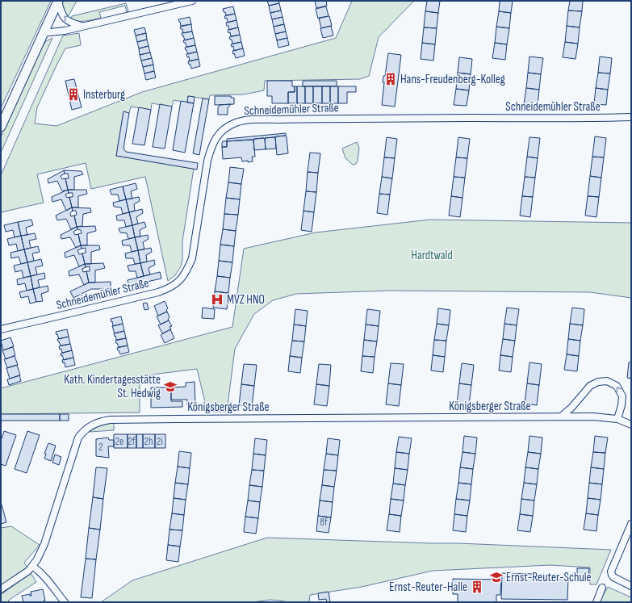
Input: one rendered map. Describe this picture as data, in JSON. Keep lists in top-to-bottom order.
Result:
{
  "streets": {
    "street": ["Schneidemühler Straße", "Königsberger Straße"]
  },
  "parks": ["Hardtwald"],
  "places": {
    "building": ["Hans-Freudenberg-Kolleg", "Insterburg", "Ernst-Reuter-Halle"],
    "hospital": ["MVZ HNO"],
    "school or university": ["Kath. Kindertagesstätte St. Hedwig", "Ernst-Reuter-Schule"]
  },
  "house_numbers": [
    "2e",
    "2f",
    "2h",
    "2i",
    "2",
    "8f"
  ]
}
